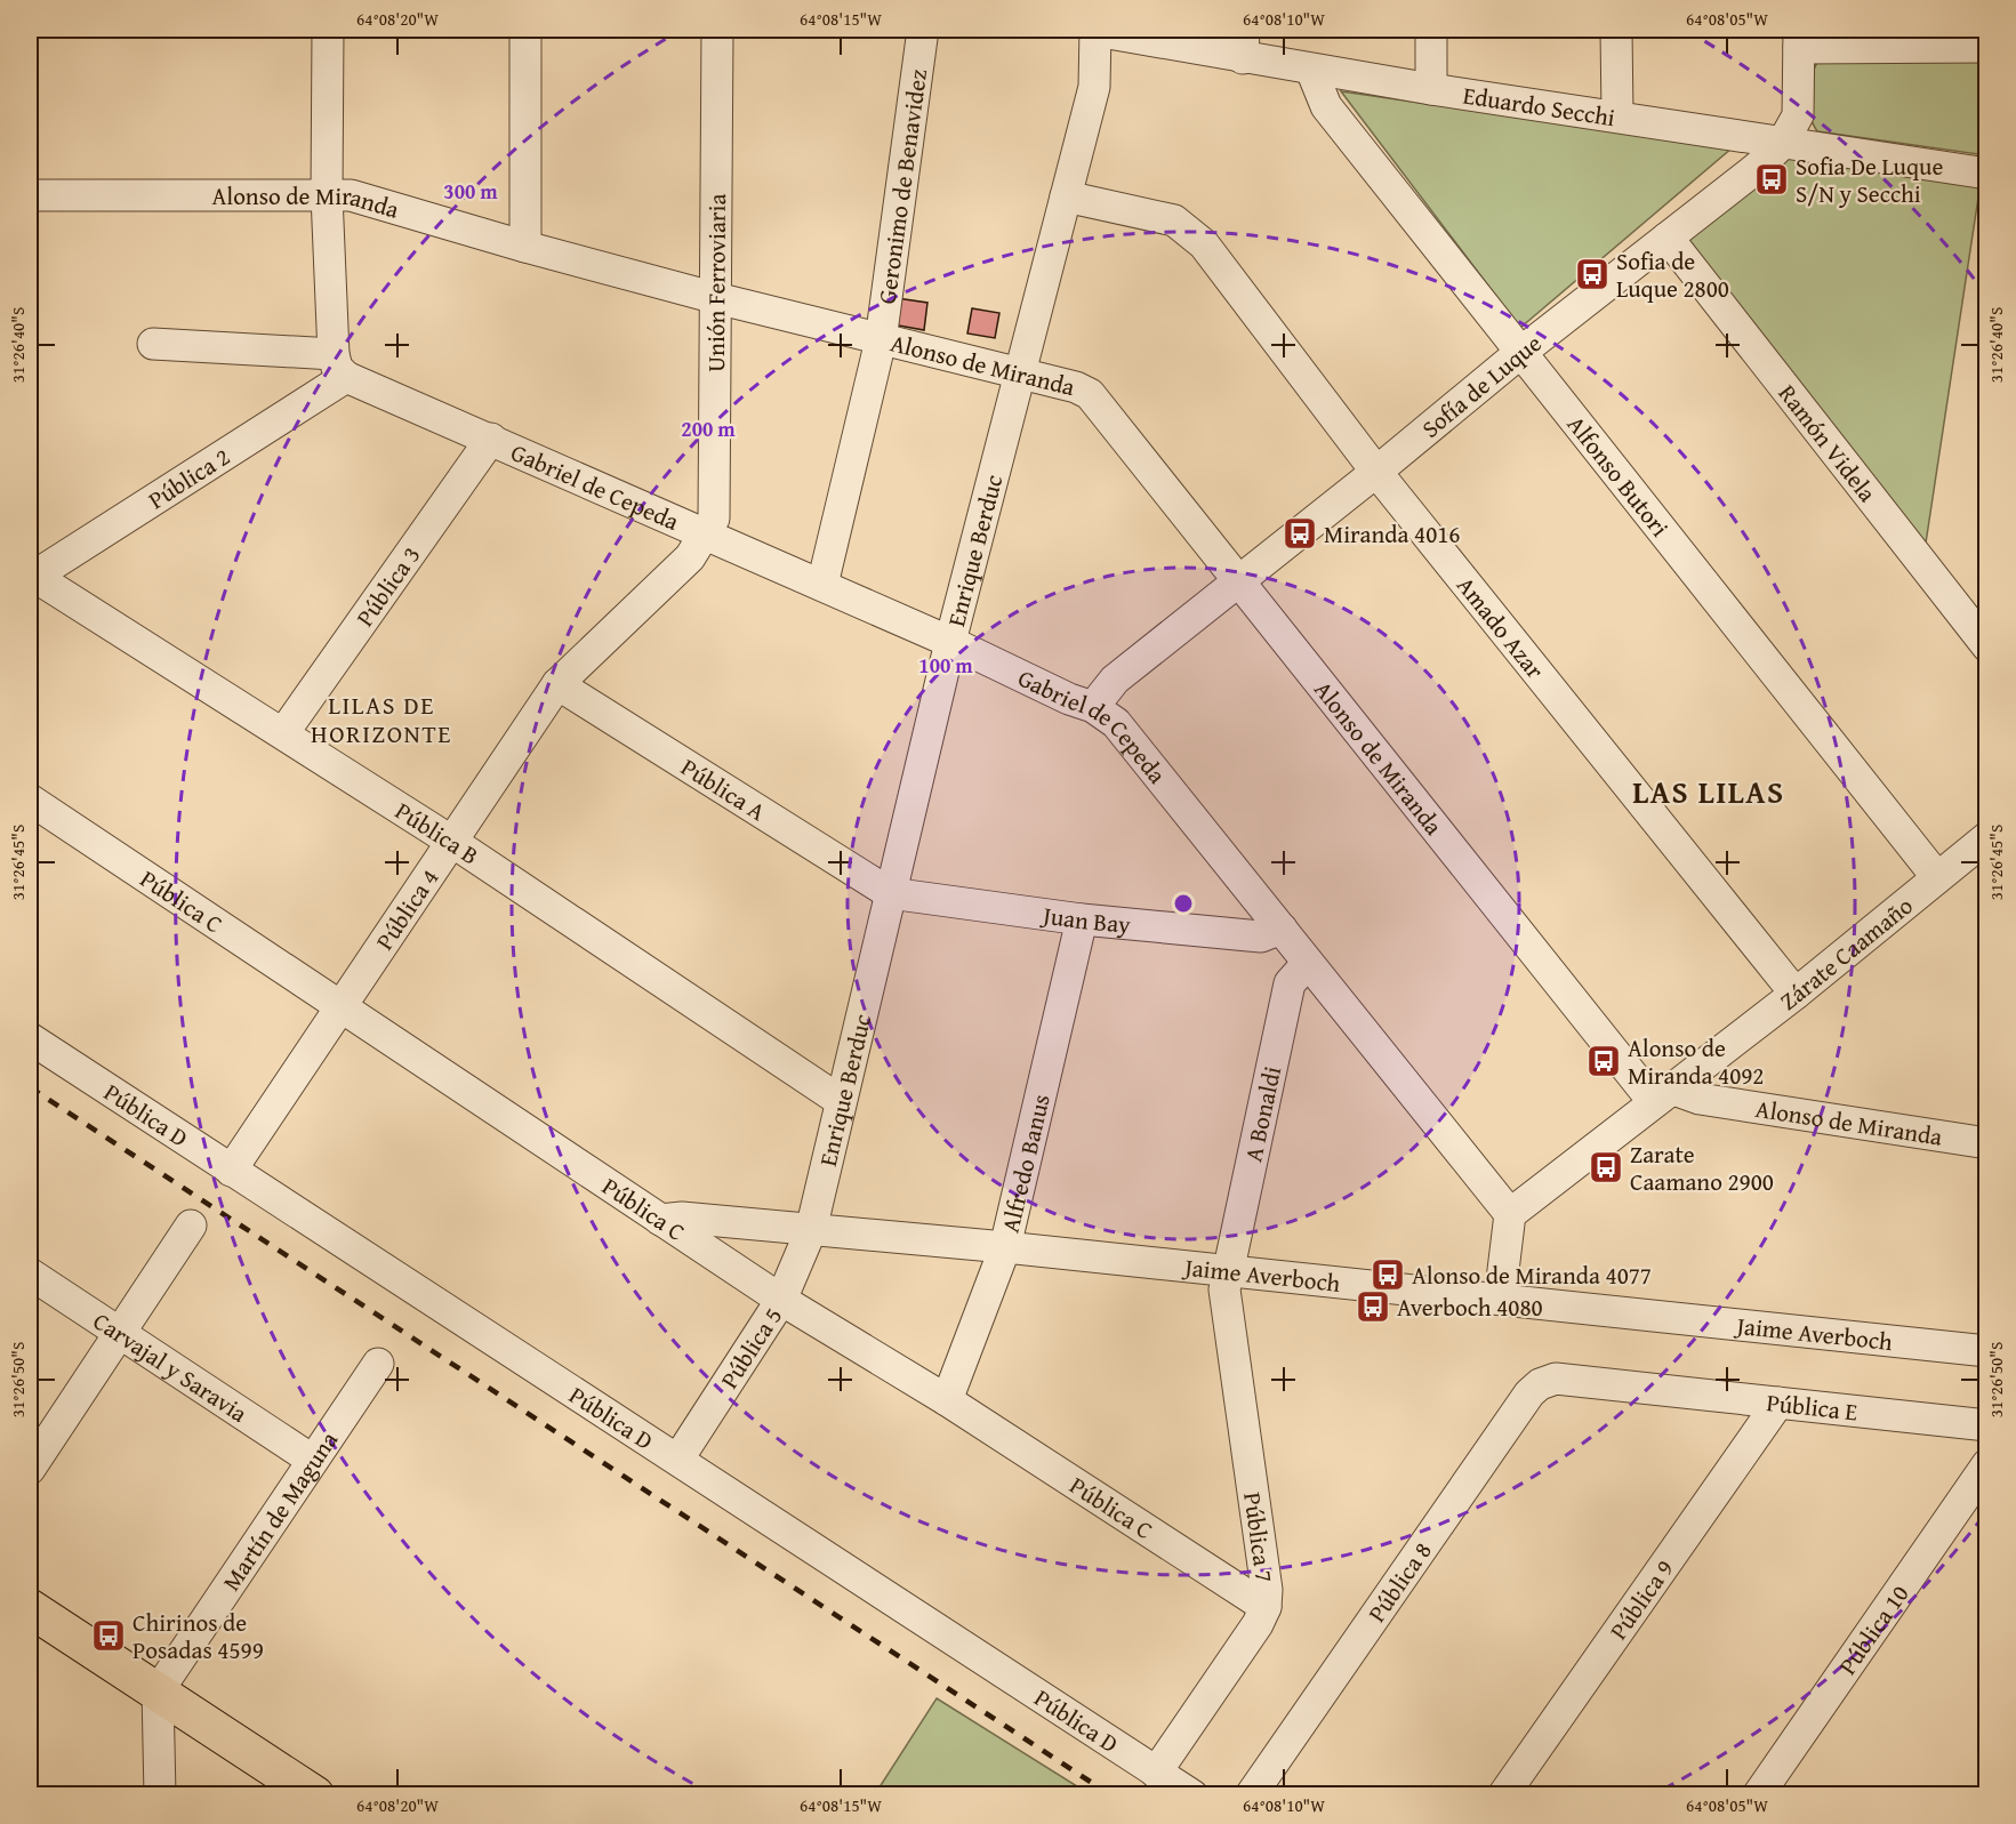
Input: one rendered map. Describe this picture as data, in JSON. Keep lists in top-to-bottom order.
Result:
{
  "streets": {
    "street": [
      "Eduardo Secchi",
      "Geronimo de Benavidez",
      "Alonso de Miranda",
      "Unión Ferroviaria",
      "Sofía de Luque",
      "Ramón Videla",
      "Alfonso Butori",
      "Pública 2",
      "Gabriel de Cepeda",
      "Enrique Berduc",
      "Pública 3",
      "Amado Azar",
      "Pública A",
      "Pública B",
      "Pública C",
      "Pública 4",
      "Juan Bay",
      "Zárate Caamaño",
      "A Bonaldi",
      "Pública D",
      "Alfredo Banus",
      "Jaime Averboch",
      "Pública 5",
      "Carvajal y Saravia",
      "Pública E",
      "Martín de Maguna",
      "Pública 7",
      "Pública 8",
      "Pública 9",
      "Pública 10"
    ]
  },
  "crossings": [
    ["Eduardo Secchi", "Sofía de Luque"],
    ["Eduardo Secchi", "Alfonso Butori"],
    ["Eduardo Secchi", "Enrique Berduc"],
    ["Geronimo de Benavidez", "Alonso de Miranda"],
    ["Geronimo de Benavidez", "Gabriel de Cepeda"],
    ["Alonso de Miranda", "Unión Ferroviaria"],
    ["Alonso de Miranda", "Sofía de Luque"],
    ["Alonso de Miranda", "Enrique Berduc"],
    ["Alonso de Miranda", "Zárate Caamaño"],
    ["Unión Ferroviaria", "Gabriel de Cepeda"],
    ["Unión Ferroviaria", "Pública 4"],
    ["Sofía de Luque", "Ramón Videla"],
    ["Sofía de Luque", "Alfonso Butori"],
    ["Sofía de Luque", "Gabriel de Cepeda"],
    ["Sofía de Luque", "Amado Azar"],
    ["Alfonso Butori", "Zárate Caamaño"],
    ["Pública 2", "Gabriel de Cepeda"],
    ["Pública 2", "Pública B"],
    ["Gabriel de Cepeda", "Enrique Berduc"],
    ["Gabriel de Cepeda", "Pública 3"],
    ["Gabriel de Cepeda", "Pública 4"],
    ["Gabriel de Cepeda", "Juan Bay"],
    ["Gabriel de Cepeda", "Zárate Caamaño"],
    ["Gabriel de Cepeda", "A Bonaldi"],
    ["Enrique Berduc", "Amado Azar"],
    ["Enrique Berduc", "Pública A"],
    ["Enrique Berduc", "Pública B"],
    ["Enrique Berduc", "Juan Bay"],
    ["Enrique Berduc", "Jaime Averboch"],
    ["Enrique Berduc", "Pública 5"],
    ["Pública 3", "Pública B"],
    ["Amado Azar", "Zárate Caamaño"],
    ["Pública A", "Pública 4"],
    ["Pública A", "Juan Bay"],
    ["Pública B", "Pública 4"],
    ["Pública C", "Pública 4"],
    ["Pública C", "Alfredo Banus"],
    ["Pública C", "Jaime Averboch"],
    ["Pública C", "Pública 5"],
    ["Pública C", "Pública 7"],
    ["Pública 4", "Pública D"],
    ["Juan Bay", "Alfredo Banus"],
    ["A Bonaldi", "Jaime Averboch"],
    ["A Bonaldi", "Pública 7"],
    ["Pública D", "Pública 5"],
    ["Pública D", "Pública 7"],
    ["Alfredo Banus", "Jaime Averboch"],
    ["Jaime Averboch", "Pública 5"],
    ["Jaime Averboch", "Pública 7"],
    ["Carvajal y Saravia", "Martín de Maguna"],
    ["Pública E", "Pública 8"],
    ["Pública E", "Pública 9"]
  ],
  "districts": ["LILAS DE HORIZONTE", "LAS LILAS"],
  "places": {
    "bus stop": [
      "Sofia De Luque S/N y Secchi",
      "Sofia de Luque 2800",
      "Miranda 4016",
      "Alonso de Miranda 4092",
      "Zarate Caamano 2900",
      "Alonso de Miranda 4077",
      "Averboch 4080",
      "Chirinos de Posadas 4599"
    ]
  },
  "coordinates": [
    "64°08'20\"W",
    "64°08'15\"W",
    "64°08'10\"W",
    "64°08'05\"W",
    "31°26'40\"S",
    "31°26'45\"S",
    "31°26'50\"S"
  ],
  "rings": ["300 m", "200 m", "100 m"]
}
